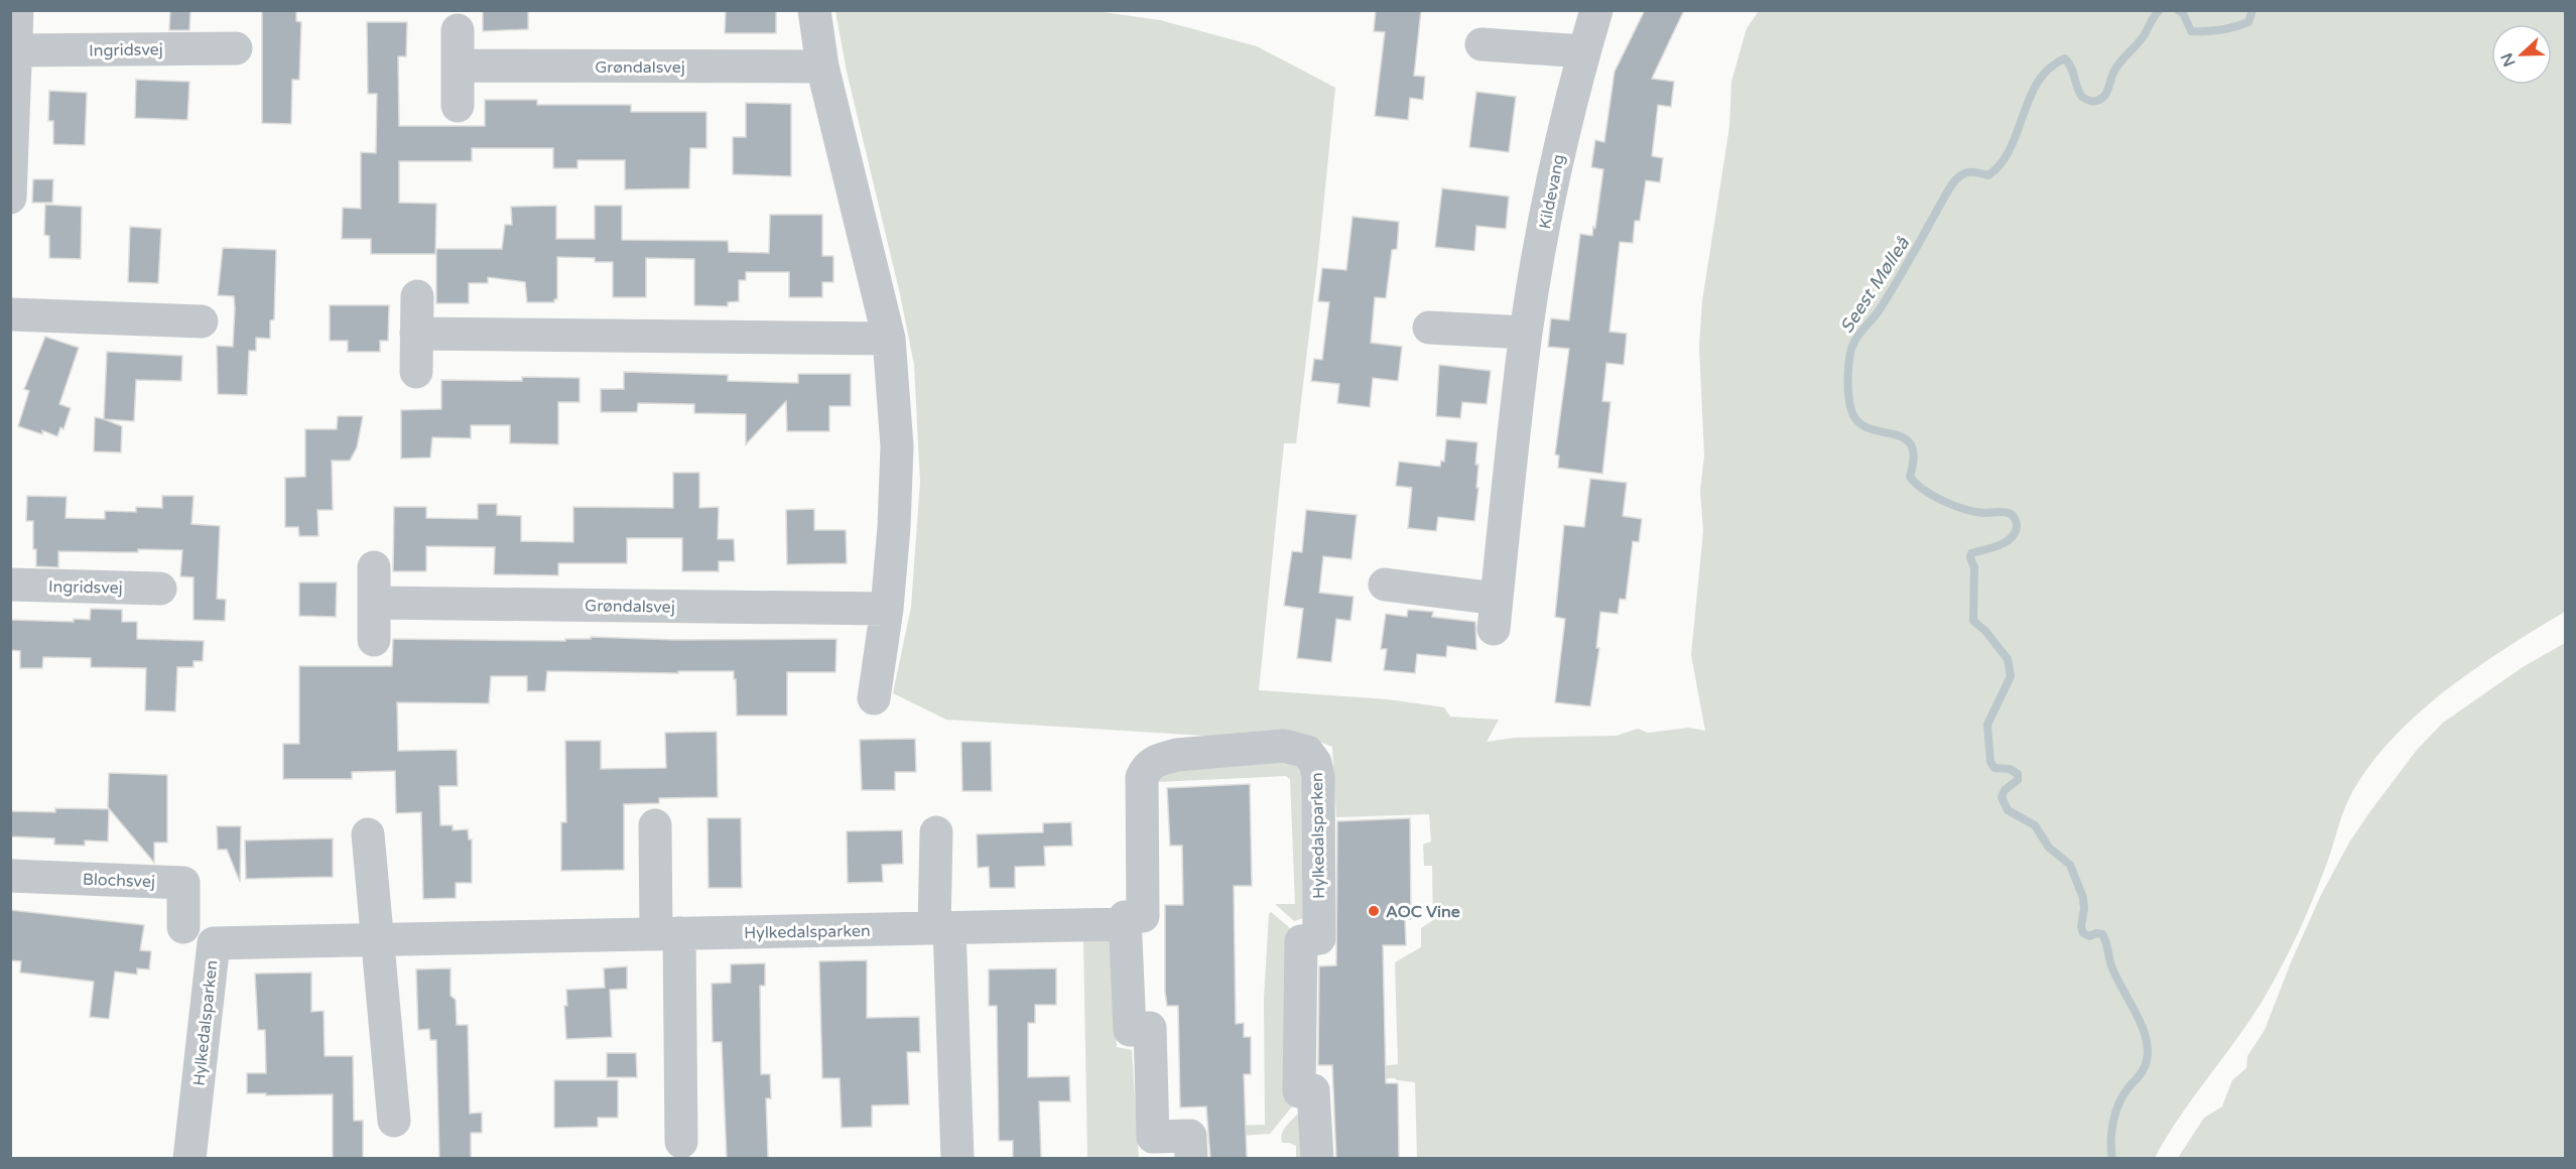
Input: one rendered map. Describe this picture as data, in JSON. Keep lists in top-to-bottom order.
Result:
{
  "streets": {
    "street": [
      "Ingridsvej",
      "Grøndalsvej",
      "Kildevang",
      "Hylkedalsparken",
      "Blochsvej"
    ]
  },
  "water": ["Seest Mølleå"],
  "places": ["AOC Vine"],
  "north": "left"
}
